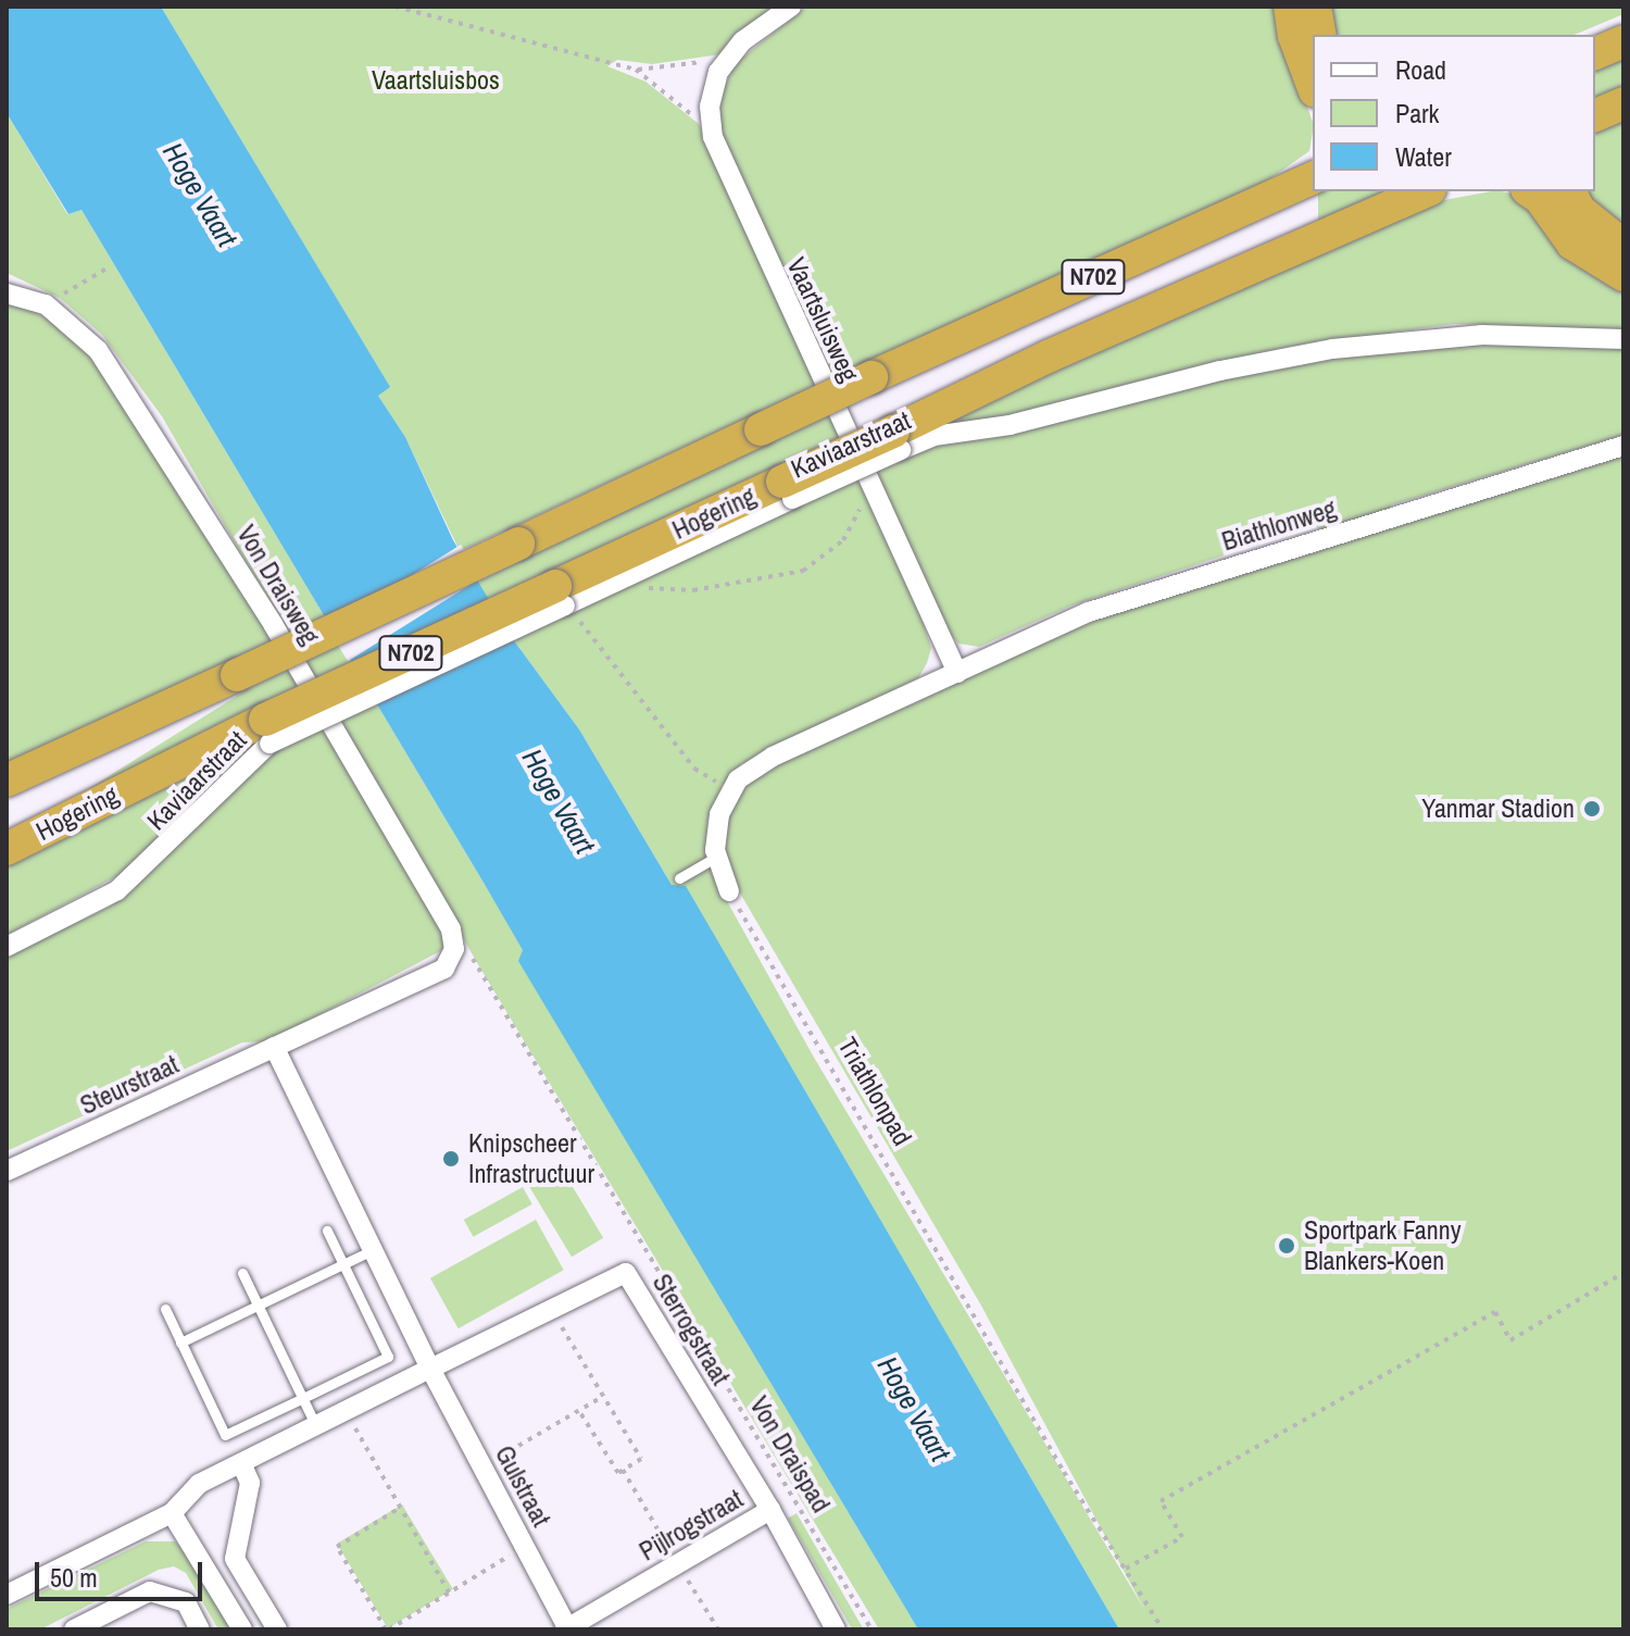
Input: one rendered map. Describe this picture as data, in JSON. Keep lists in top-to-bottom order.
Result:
{
  "streets": {
    "highway": ["N702", "Hogering"],
    "street": [
      "Vaartsluisweg",
      "Kaviaarstraat",
      "Biathlonweg",
      "Von Draisweg",
      "Steurstraat",
      "Sterrogstraat",
      "Gulstraat",
      "Pijlrogstraat"
    ],
    "path": ["Triathlonpad", "Von Draispad"]
  },
  "crossings": [
    ["Vaartsluisweg", "Biathlonweg"],
    ["Kaviaarstraat", "Hogering"],
    ["Von Draisweg", "Steurstraat"],
    ["Von Draisweg", "Von Draispad"],
    ["Steurstraat", "Von Draispad"],
    ["Sterrogstraat", "Gulstraat"],
    ["Sterrogstraat", "Pijlrogstraat"],
    ["Gulstraat", "Pijlrogstraat"]
  ],
  "water": ["Hoge Vaart"],
  "parks": ["Vaartsluisbos"],
  "places": ["Yanmar Stadion", "Knipscheer Infrastructuur", "Sportpark Fanny Blankers-Koen"],
  "legend": ["Road", "Park", "Water"],
  "scale_bar": "50 m"
}
